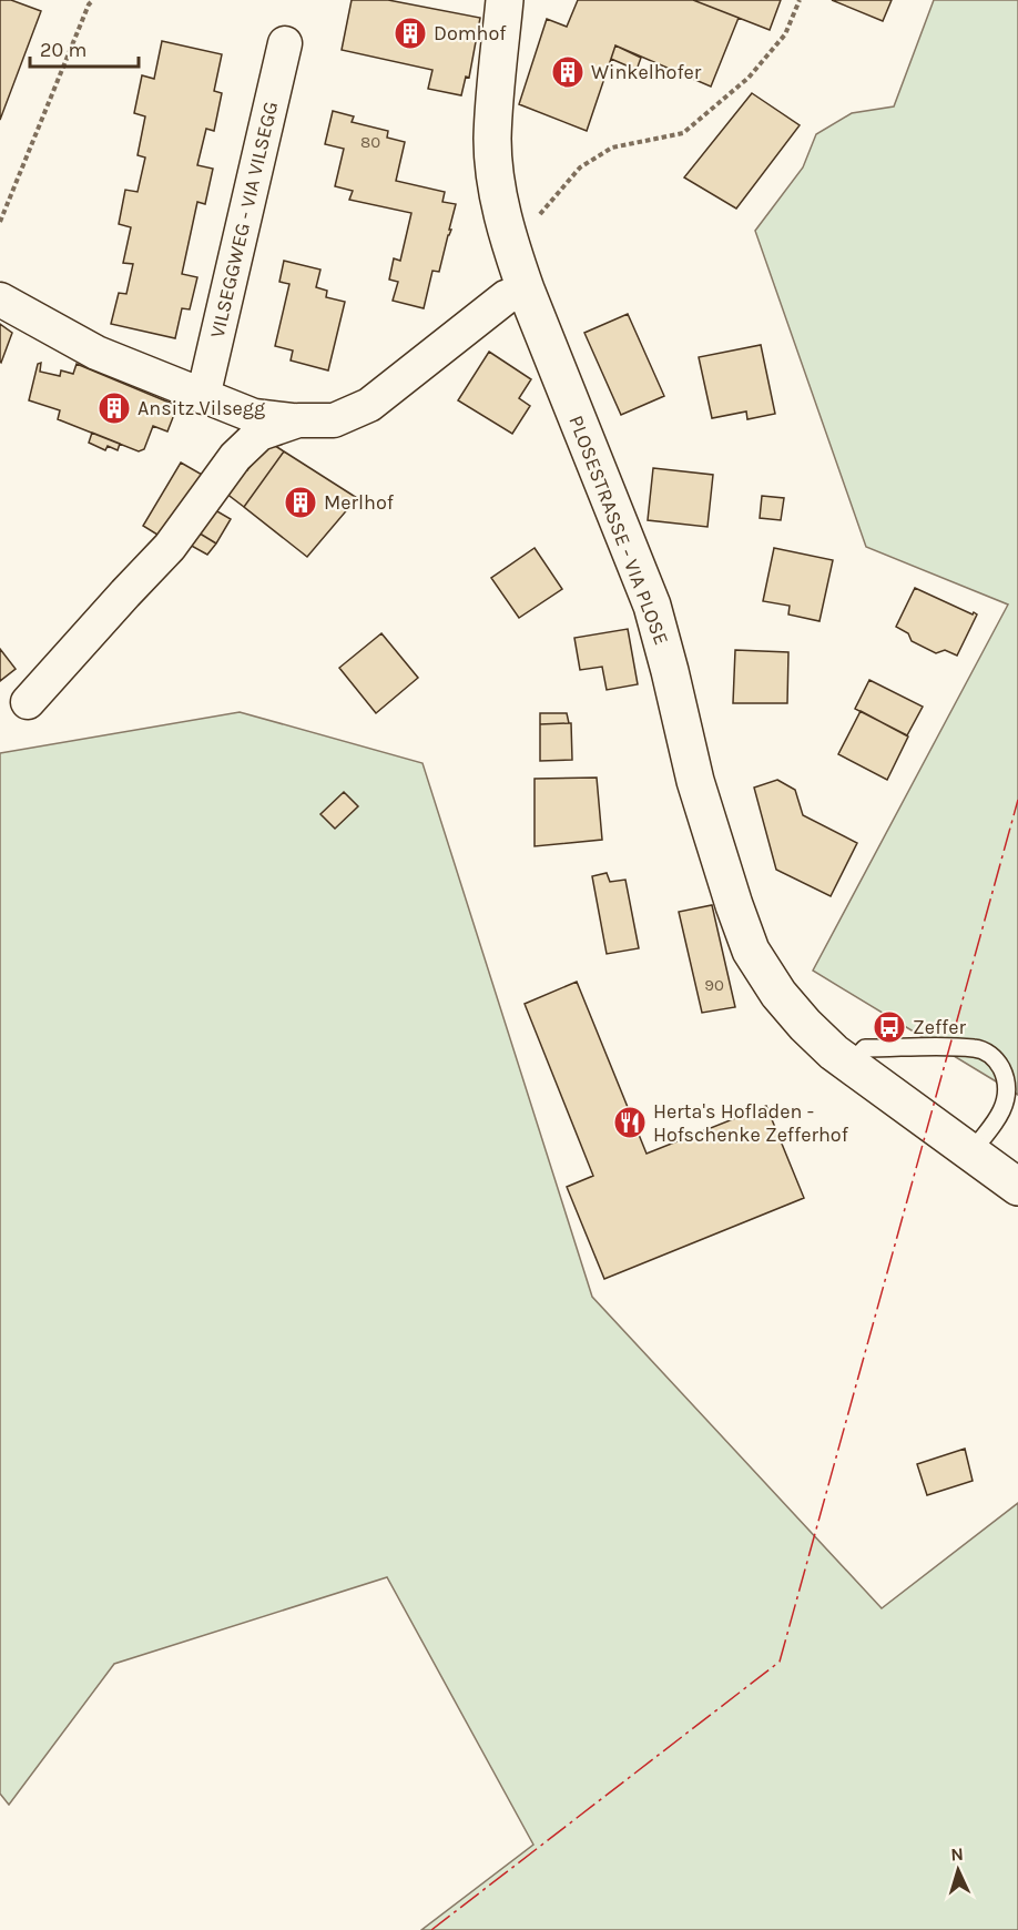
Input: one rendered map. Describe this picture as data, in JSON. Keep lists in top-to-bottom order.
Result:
{
  "streets": {
    "street": ["VILSEGGWEG - VIA VILSEGG", "PLOSESTRASSE - VIA PLOSE"]
  },
  "places": {
    "building": [
      "Domhof",
      "Winkelhofer",
      "Ansitz Vilsegg",
      "Merlhof"
    ],
    "bus stop": ["Zeffer"],
    "restaurant": ["Herta's Hofladen - Hofschenke Zefferhof"]
  },
  "house_numbers": ["80", "90"],
  "scale_bar": "20 m",
  "north": "top"
}
